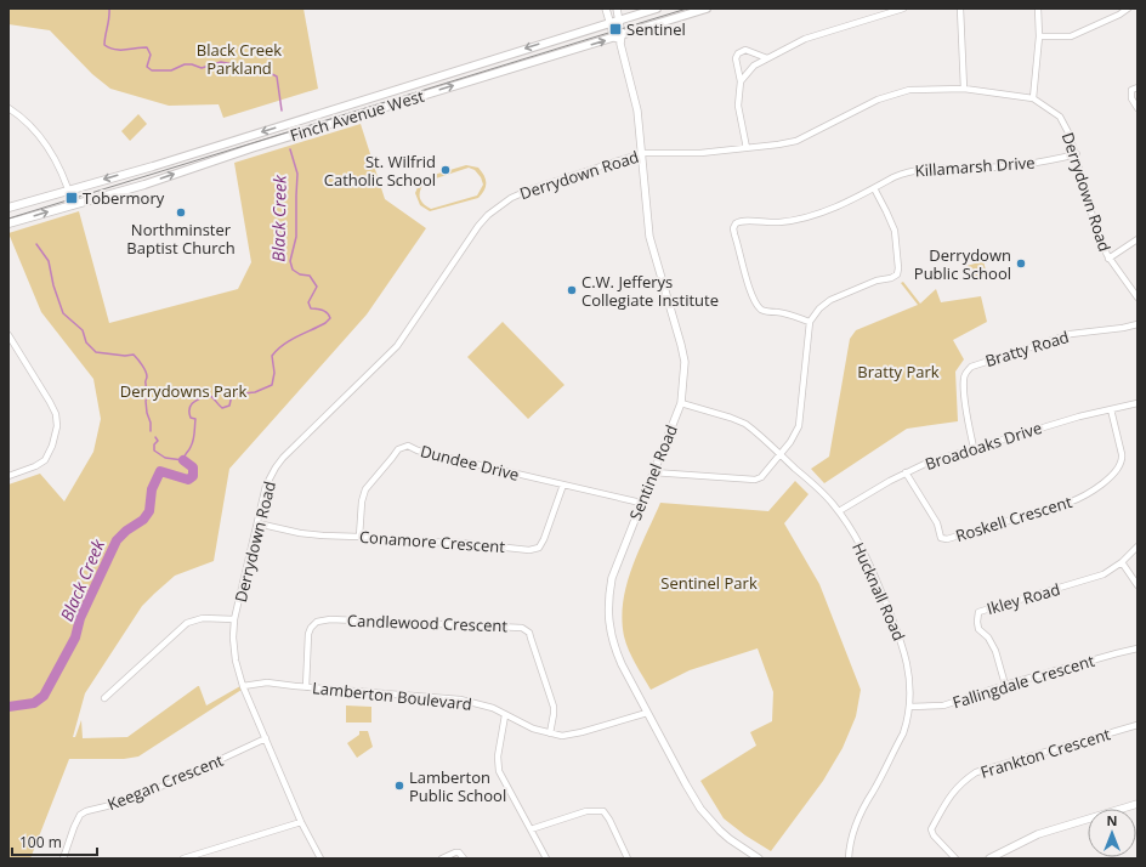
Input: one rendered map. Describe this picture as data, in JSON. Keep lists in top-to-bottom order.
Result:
{
  "streets": {
    "main road": ["Finch Avenue West"],
    "street": [
      "Killamarsh Drive",
      "Derrydown Road",
      "Bratty Road",
      "Broadoaks Drive",
      "Dundee Drive",
      "Sentinel Road",
      "Roskell Crescent",
      "Conamore Crescent",
      "Hucknall Road",
      "Ikley Road",
      "Candlewood Crescent",
      "Fallingdale Crescent",
      "Lamberton Boulevard",
      "Frankton Crescent",
      "Keegan Crescent"
    ]
  },
  "crossings": [
    ["Finch Avenue West", "Sentinel Road"],
    ["Killamarsh Drive", "Derrydown Road"],
    ["Derrydown Road", "Sentinel Road"],
    ["Derrydown Road", "Conamore Crescent"],
    ["Derrydown Road", "Lamberton Boulevard"],
    ["Derrydown Road", "Keegan Crescent"],
    ["Bratty Road", "Broadoaks Drive"],
    ["Broadoaks Drive", "Roskell Crescent"],
    ["Broadoaks Drive", "Hucknall Road"],
    ["Dundee Drive", "Sentinel Road"],
    ["Dundee Drive", "Conamore Crescent"],
    ["Sentinel Road", "Hucknall Road"],
    ["Sentinel Road", "Lamberton Boulevard"],
    ["Hucknall Road", "Fallingdale Crescent"],
    ["Ikley Road", "Fallingdale Crescent"],
    ["Candlewood Crescent", "Lamberton Boulevard"]
  ],
  "water": ["Black Creek"],
  "parks": [
    "Black Creek Parkland",
    "Bratty Park",
    "Derrydowns Park",
    "Sentinel Park"
  ],
  "places": {
    "transit": ["Sentinel", "Tobermory"],
    "other": [
      "St. Wilfrid Catholic School",
      "Northminster Baptist Church",
      "Derrydown Public School",
      "C.W. Jefferys Collegiate Institute",
      "Lamberton Public School"
    ]
  },
  "scale_bar": "100 m",
  "north": "top"
}
